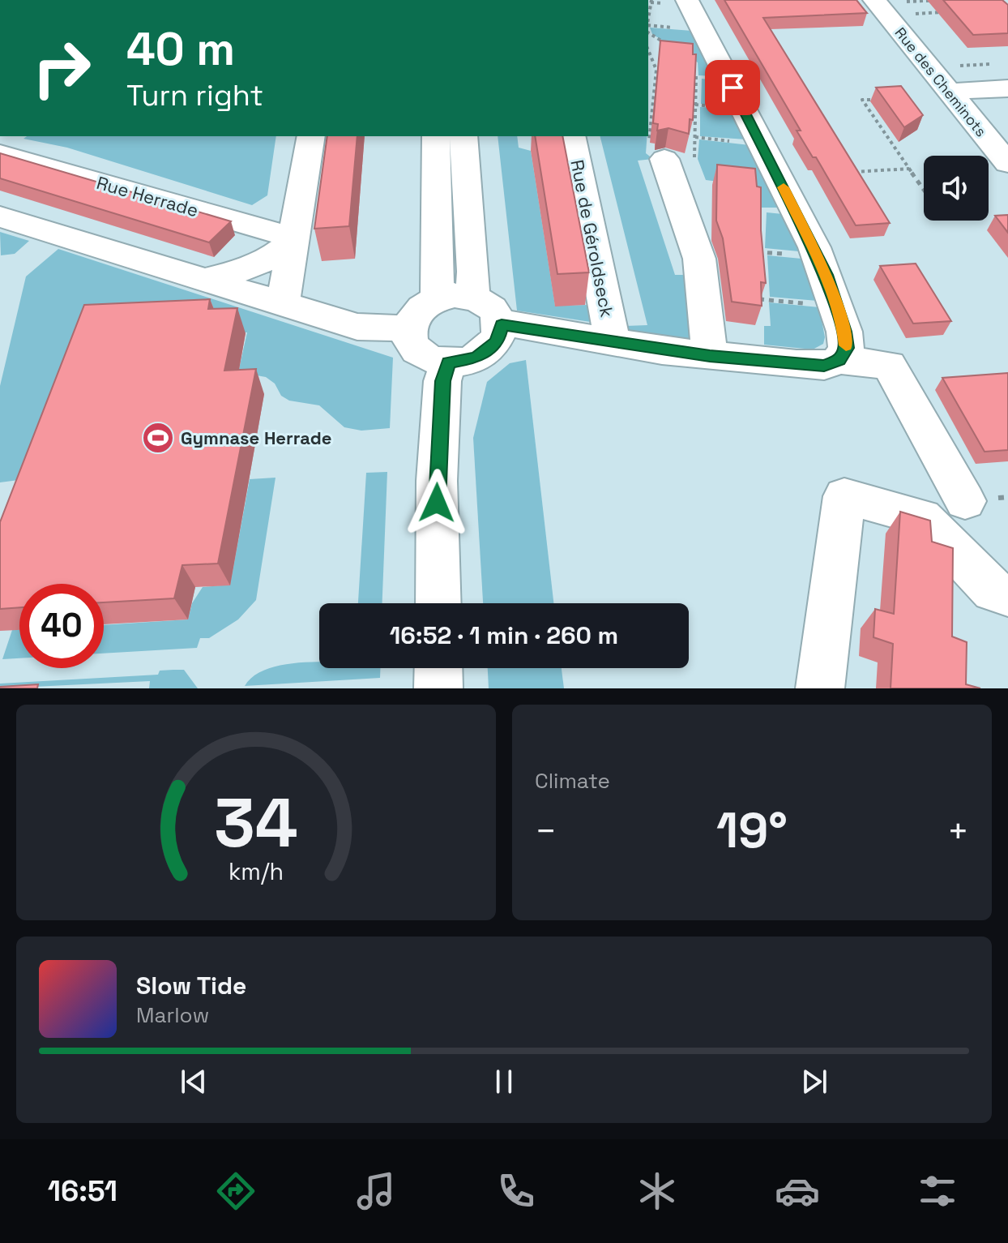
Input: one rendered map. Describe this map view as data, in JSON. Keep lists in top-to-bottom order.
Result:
{
  "streets": {
    "street": ["Rue des Cheminots", "Rue Herrade", "Rue de Géroldseck"]
  },
  "places": {
    "sports": ["Gymnase Herrade"]
  },
  "page": {
    "turn": ["40 m", "Turn right"],
    "limit": "40",
    "trip": "16:52 · 1 min · 260 m",
    "tile": "Climate",
    "heat": ["−", "19°", "+"],
    "song": ["Slow Tide", "Marlow"],
    "tabs": "16:51",
    "gauge": ["34", "km/h"]
  }
}
